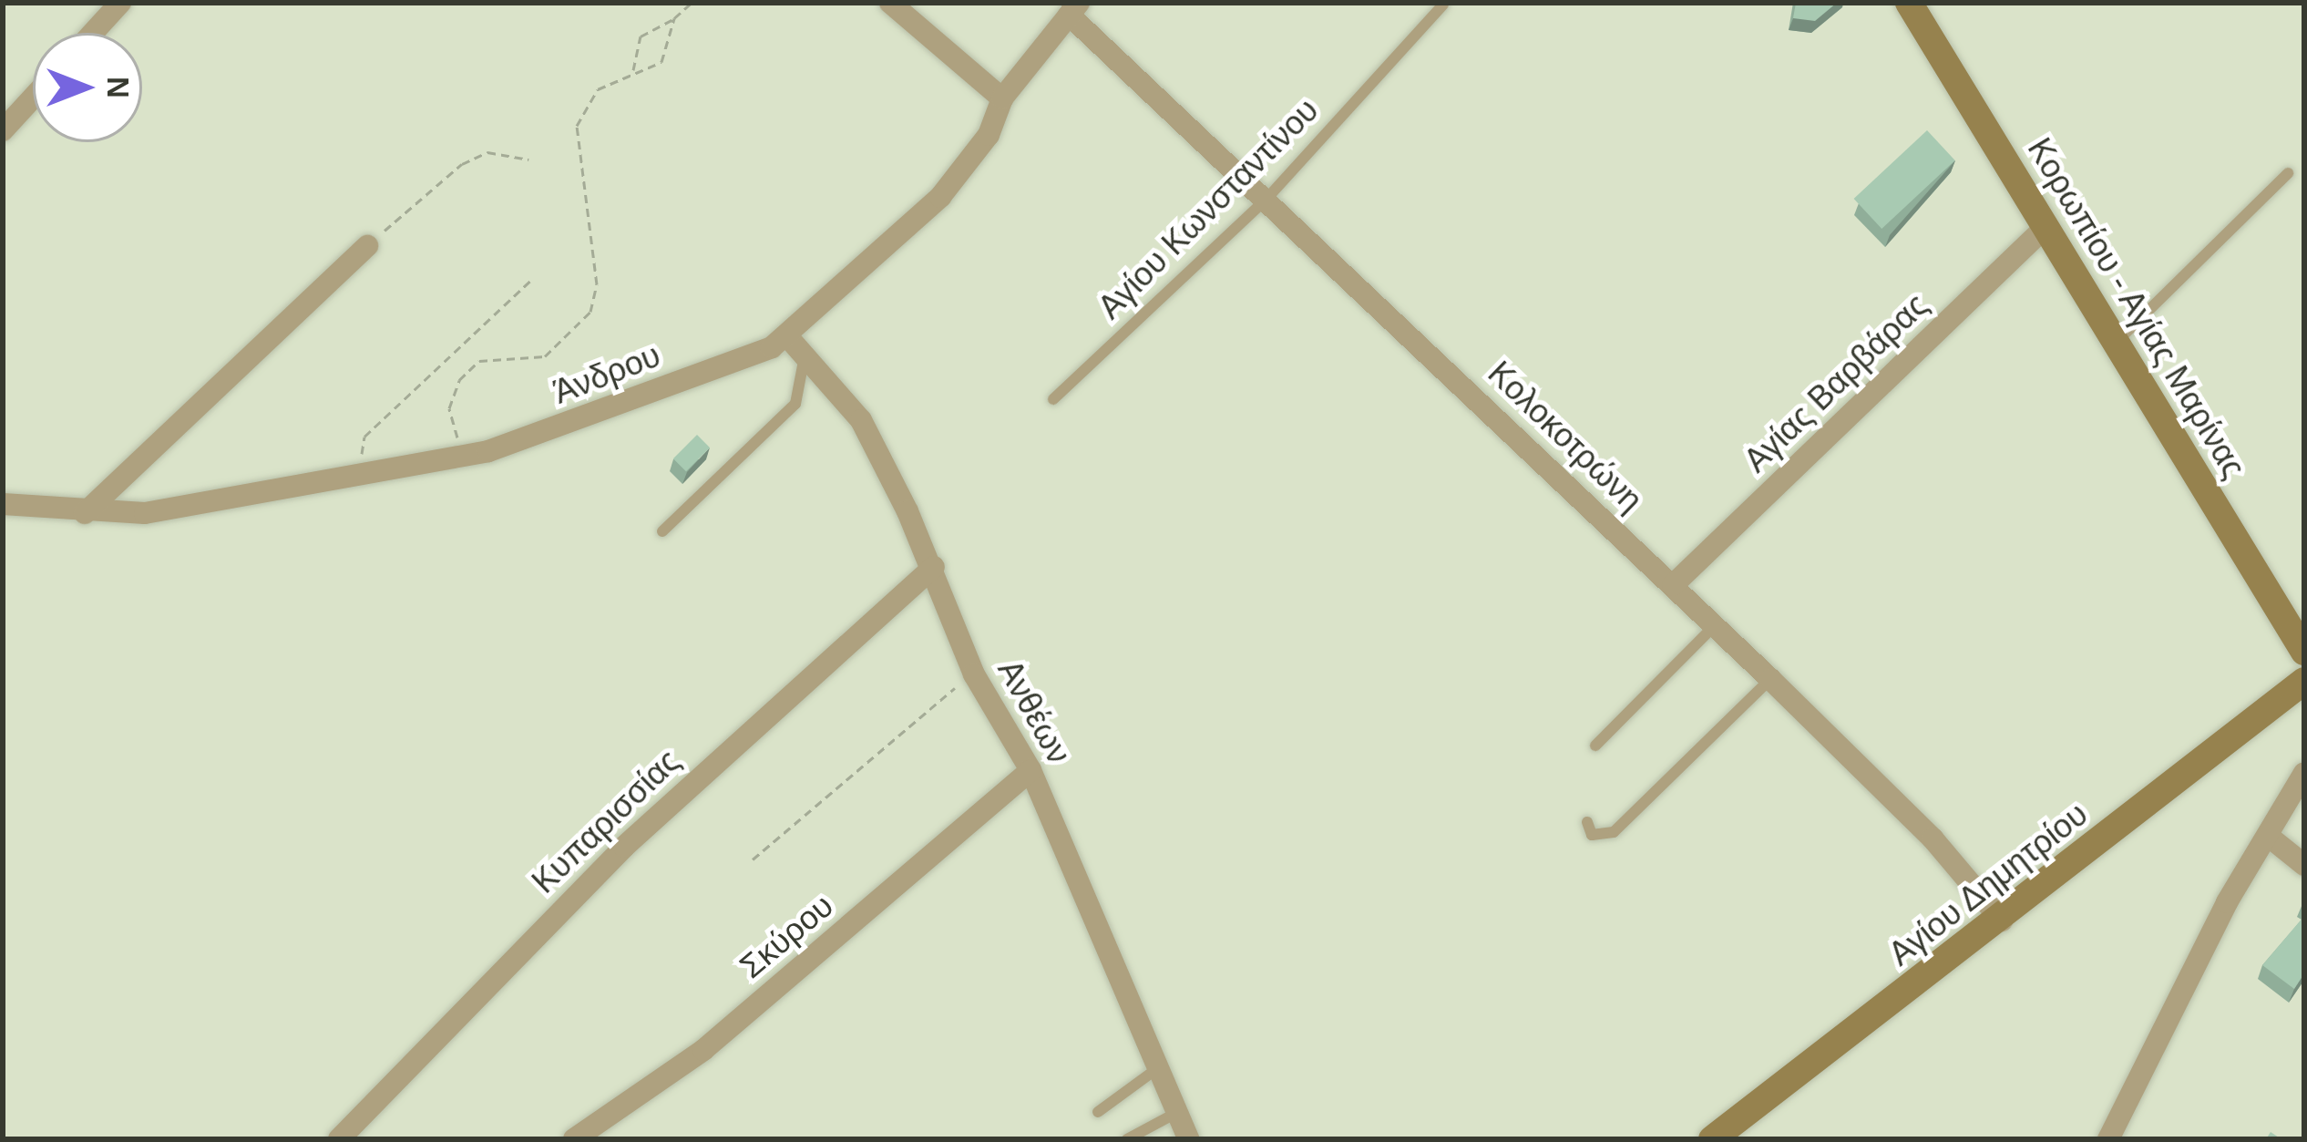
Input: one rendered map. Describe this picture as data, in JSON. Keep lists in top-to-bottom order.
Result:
{
  "streets": {
    "main road": ["Κορωπίου - Αγίας Μαρίνας", "Αγίου Δημητρίου"],
    "street": [
      "Άνδρου",
      "Αγίας Βαρβάρας",
      "Κολοκοτρώνη",
      "Ανθέων",
      "Κυπαρισσίας",
      "Σκύρου"
    ],
    "lane": ["Αγίου Κωνσταντίνου"]
  },
  "crossings": [
    ["Αγίου Κωνσταντίνου", "Κολοκοτρώνη"],
    ["Κορωπίου - Αγίας Μαρίνας", "Αγίας Βαρβάρας"],
    ["Άνδρου", "Κολοκοτρώνη"],
    ["Άνδρου", "Ανθέων"],
    ["Αγίας Βαρβάρας", "Κολοκοτρώνη"],
    ["Κολοκοτρώνη", "Αγίου Δημητρίου"],
    ["Ανθέων", "Κυπαρισσίας"],
    ["Ανθέων", "Σκύρου"]
  ],
  "north": "right"
}
